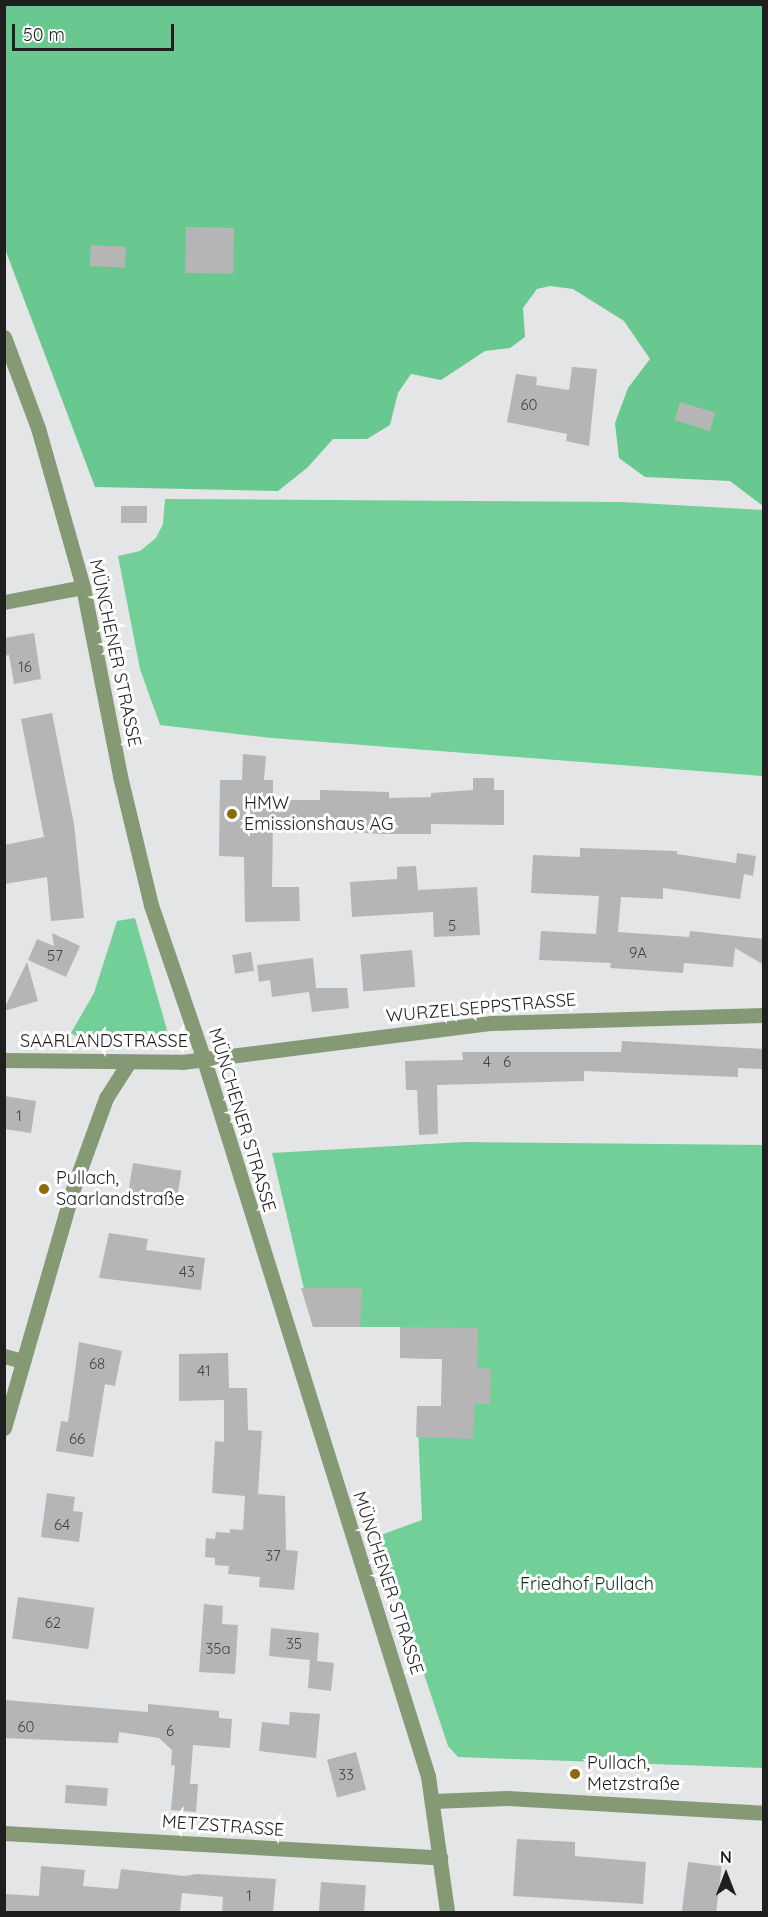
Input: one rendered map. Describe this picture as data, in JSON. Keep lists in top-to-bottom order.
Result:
{
  "streets": {
    "street": [
      "MÜNCHENER STRASSE",
      "WURZELSEPPSTRASSE",
      "SAARLANDSTRASSE",
      "METZSTRASSE"
    ]
  },
  "crossings": [
    ["MÜNCHENER STRASSE", "WURZELSEPPSTRASSE"],
    ["MÜNCHENER STRASSE", "SAARLANDSTRASSE"],
    ["MÜNCHENER STRASSE", "METZSTRASSE"],
    ["WURZELSEPPSTRASSE", "SAARLANDSTRASSE"]
  ],
  "parks": ["Friedhof Pullach"],
  "places": ["HMW Emissionshaus AG", "Pullach, Saarlandstraße", "Pullach, Metzstraße"],
  "house_numbers": [
    "60",
    "16",
    "5",
    "9A",
    "57",
    "4",
    "6",
    "1",
    "43",
    "68",
    "41",
    "66",
    "64",
    "37",
    "62",
    "35",
    "35a",
    "60",
    "6",
    "33",
    "1"
  ],
  "scale_bar": "50 m",
  "north": "top"
}
